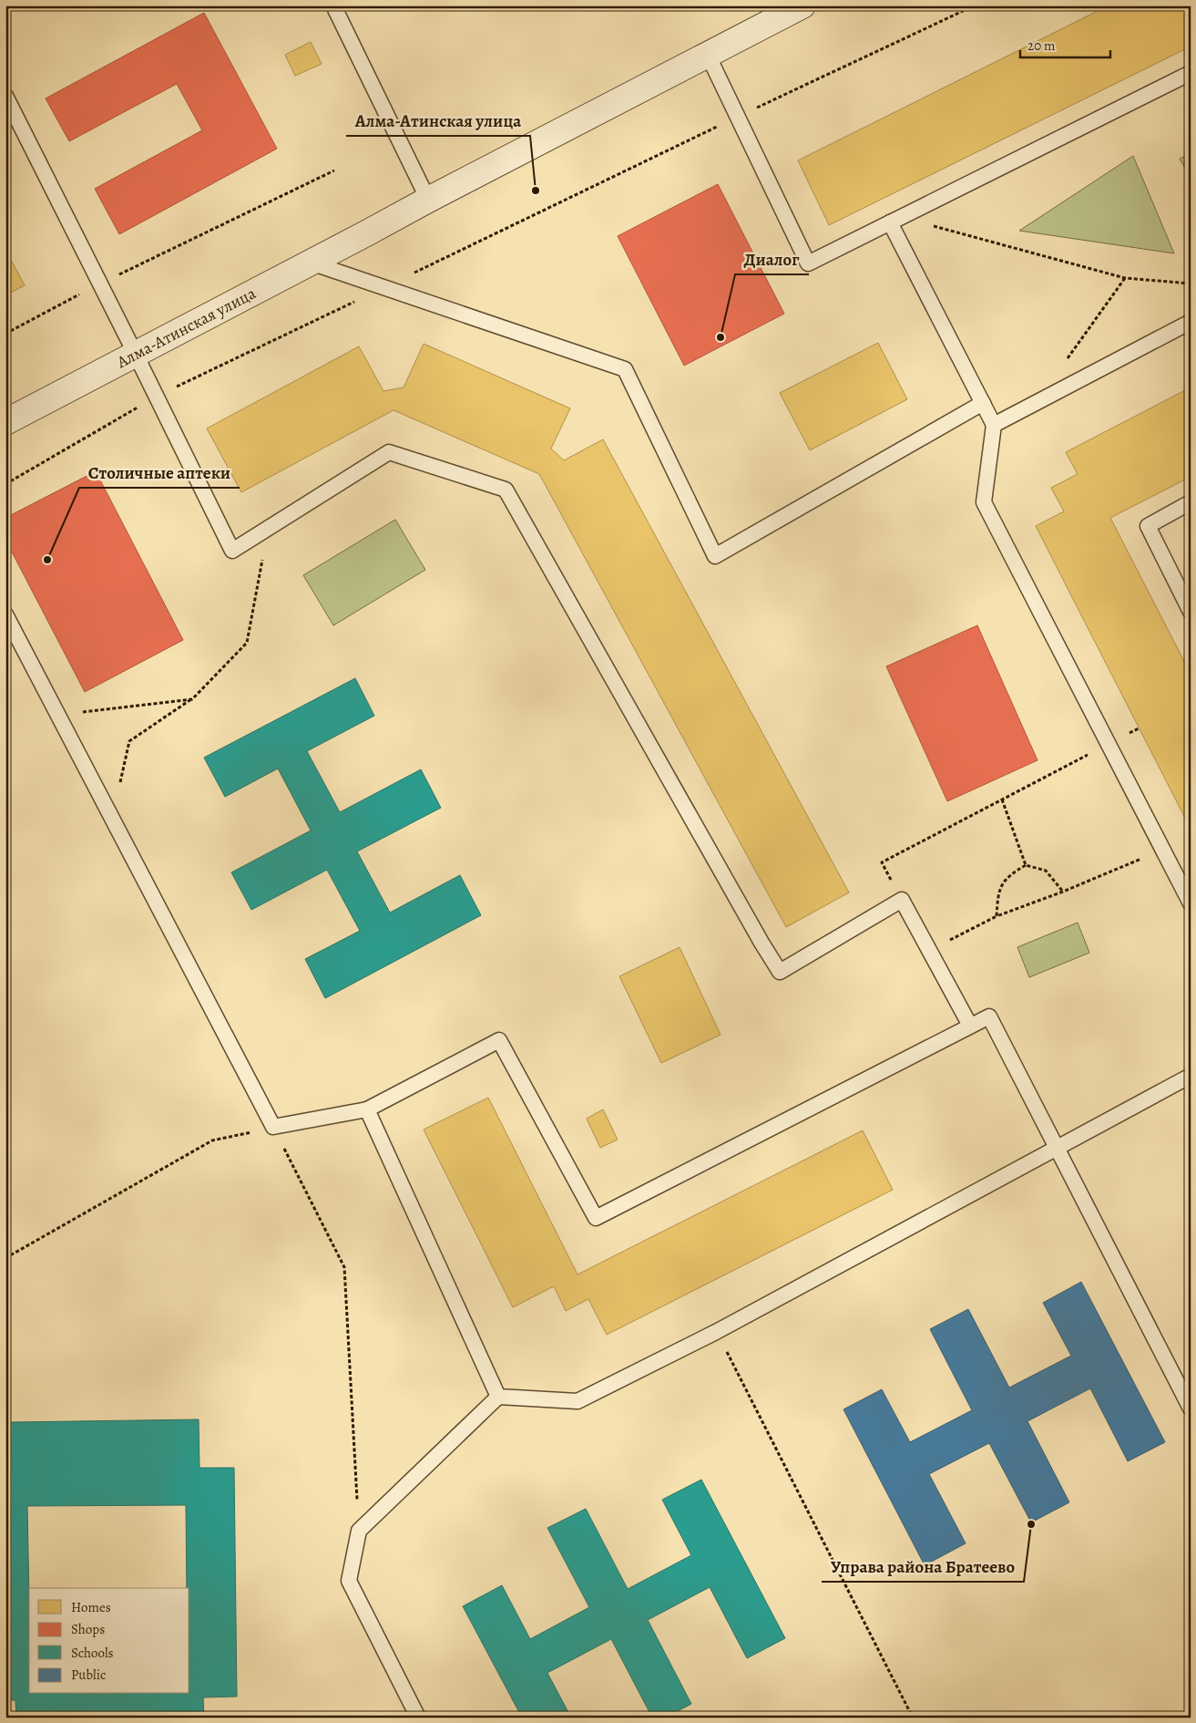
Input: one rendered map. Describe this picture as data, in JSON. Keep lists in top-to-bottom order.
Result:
{
  "streets": {
    "street": ["Алма-Атинская улица"]
  },
  "places": [
    "Алма-Атинская улица",
    "Диалог",
    "Столичные аптеки",
    "Управа района Братеево"
  ],
  "legend": [
    "Homes",
    "Shops",
    "Schools",
    "Public"
  ],
  "scale_bar": "20 m"
}
